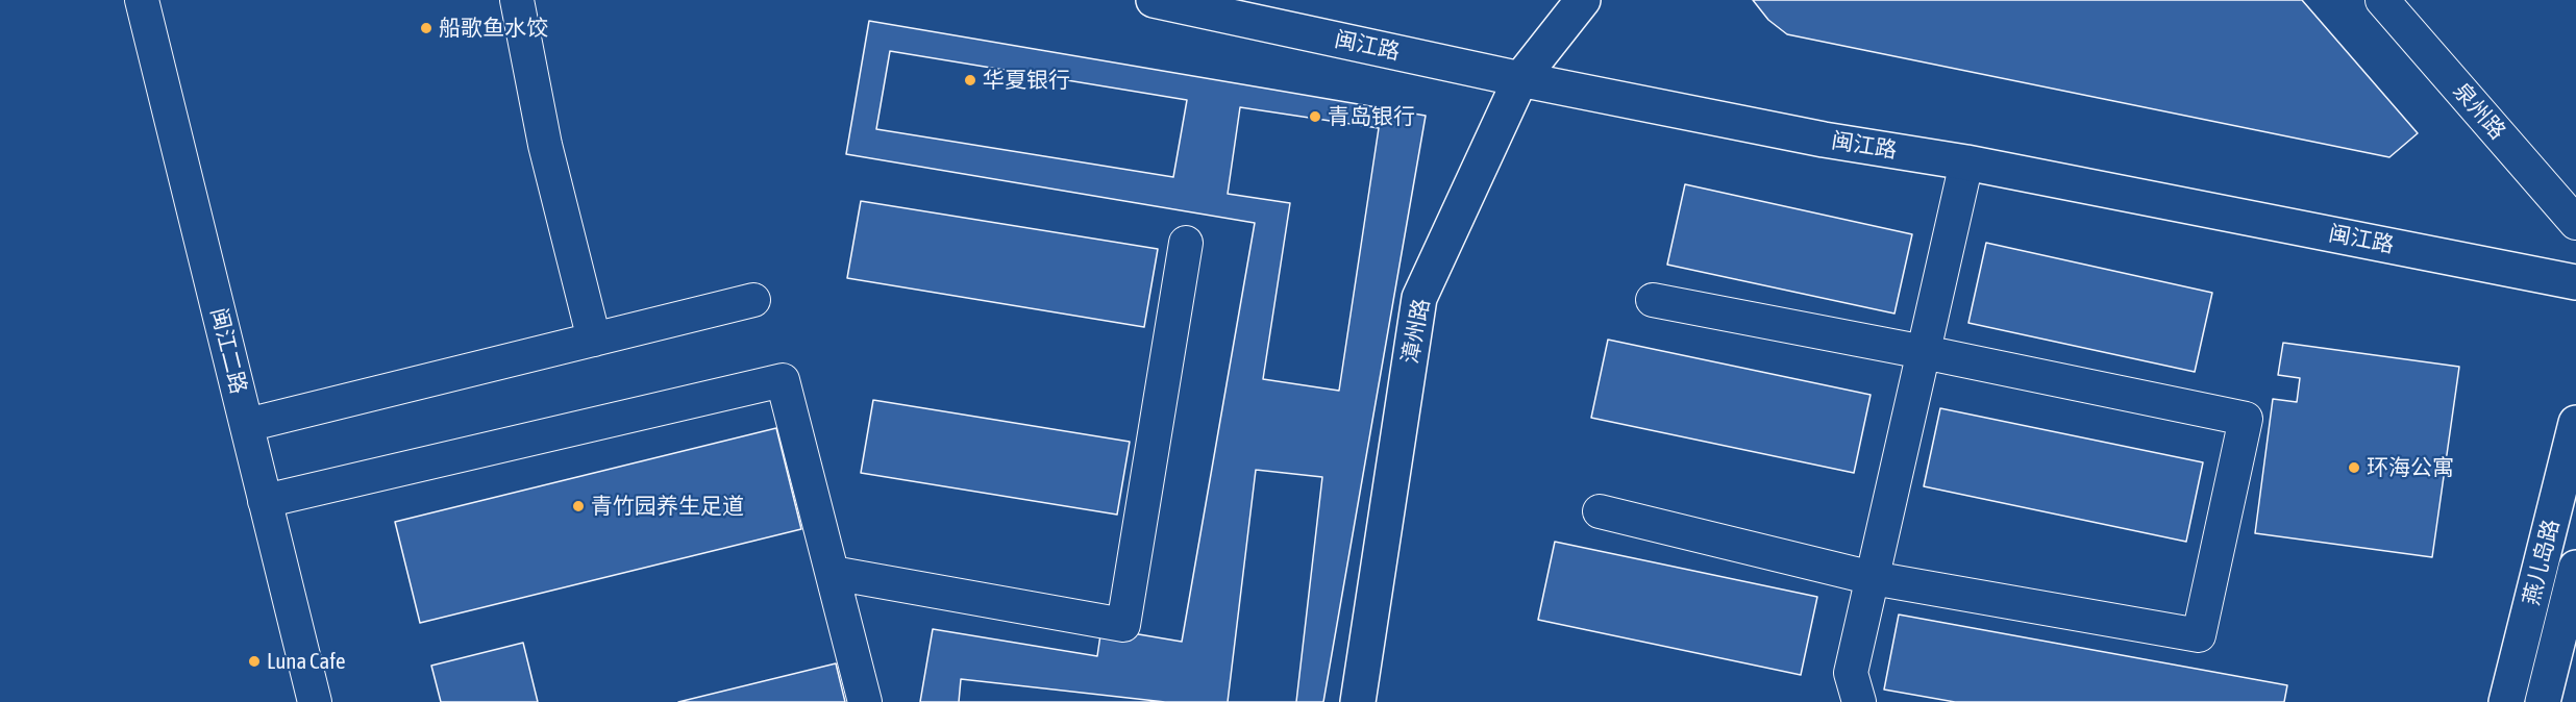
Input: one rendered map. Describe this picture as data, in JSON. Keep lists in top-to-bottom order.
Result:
{
  "streets": {
    "street": [
      "闽江路",
      "泉州路",
      "漳州路",
      "闽江二路",
      "燕儿岛路"
    ]
  },
  "crossings": [
    ["闽江路", "漳州路"]
  ],
  "places": [
    "船歌鱼水饺",
    "华夏银行",
    "青岛银行",
    "环海公寓",
    "青竹园养生足道",
    "Luna Cafe"
  ]
}
